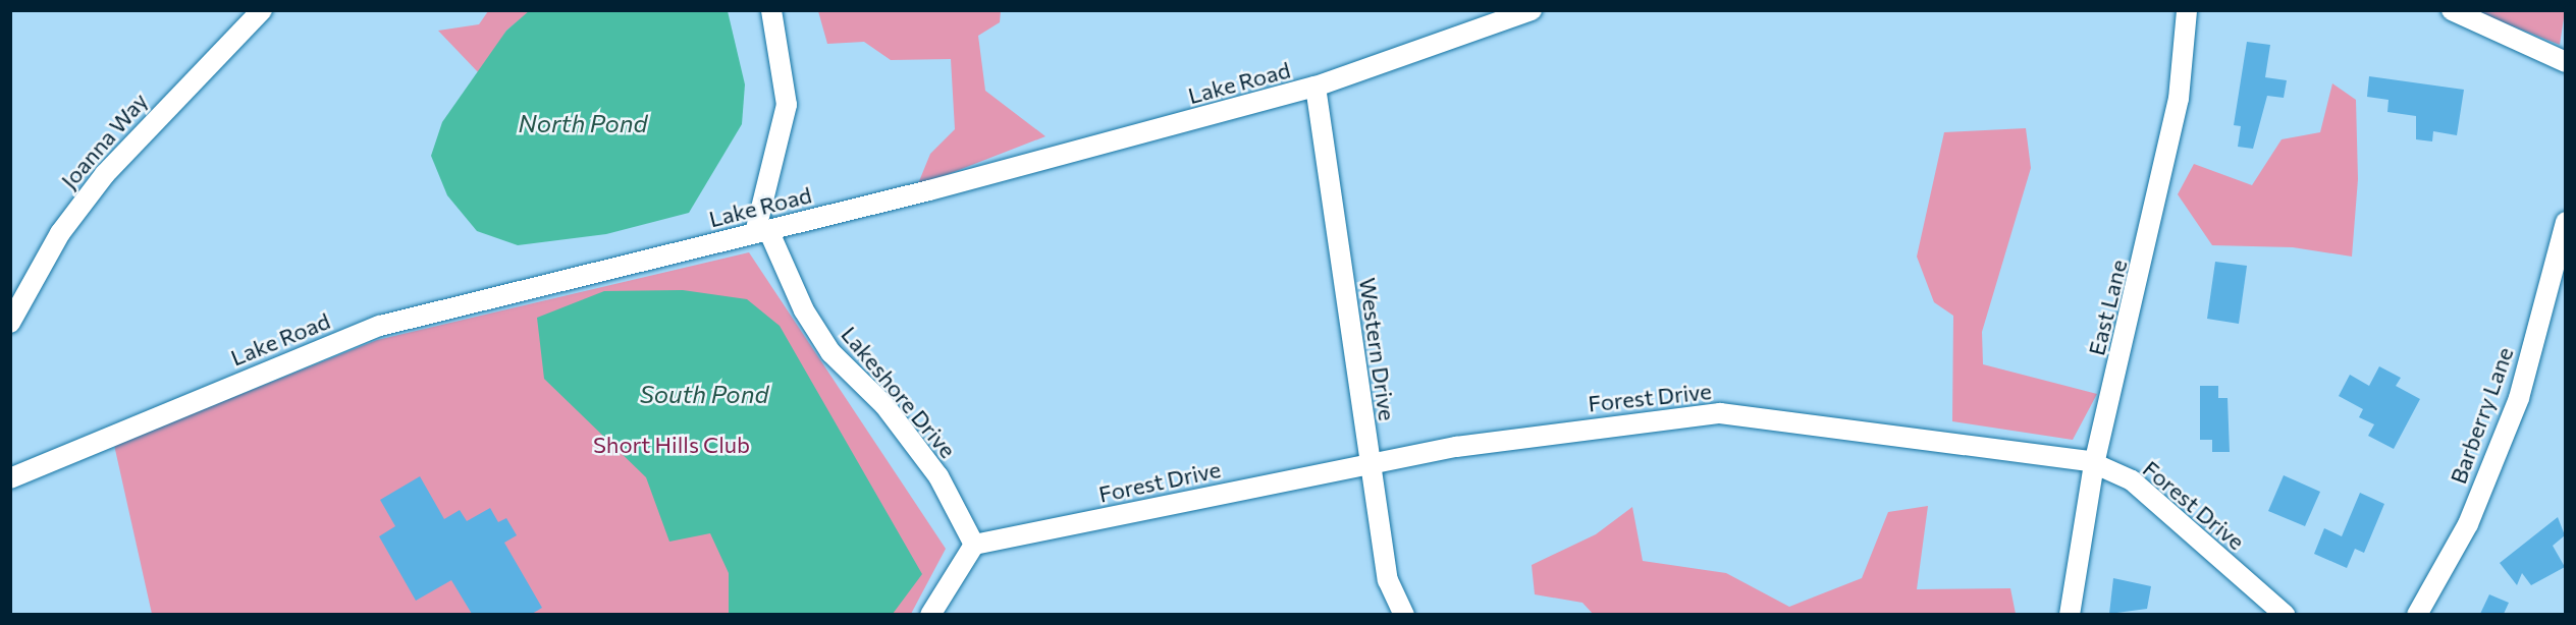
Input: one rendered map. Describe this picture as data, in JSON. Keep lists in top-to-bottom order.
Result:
{
  "streets": {
    "street": [
      "Lake Road",
      "Joanna Way",
      "East Lane",
      "Western Drive",
      "Lakeshore Drive",
      "Forest Drive",
      "Barberry Lane"
    ]
  },
  "crossings": [
    ["Lake Road", "Western Drive"],
    ["Lake Road", "Lakeshore Drive"],
    ["East Lane", "Forest Drive"],
    ["Western Drive", "Forest Drive"],
    ["Lakeshore Drive", "Forest Drive"]
  ],
  "water": ["North Pond", "South Pond"],
  "parks": ["Short Hills Club"]
}
